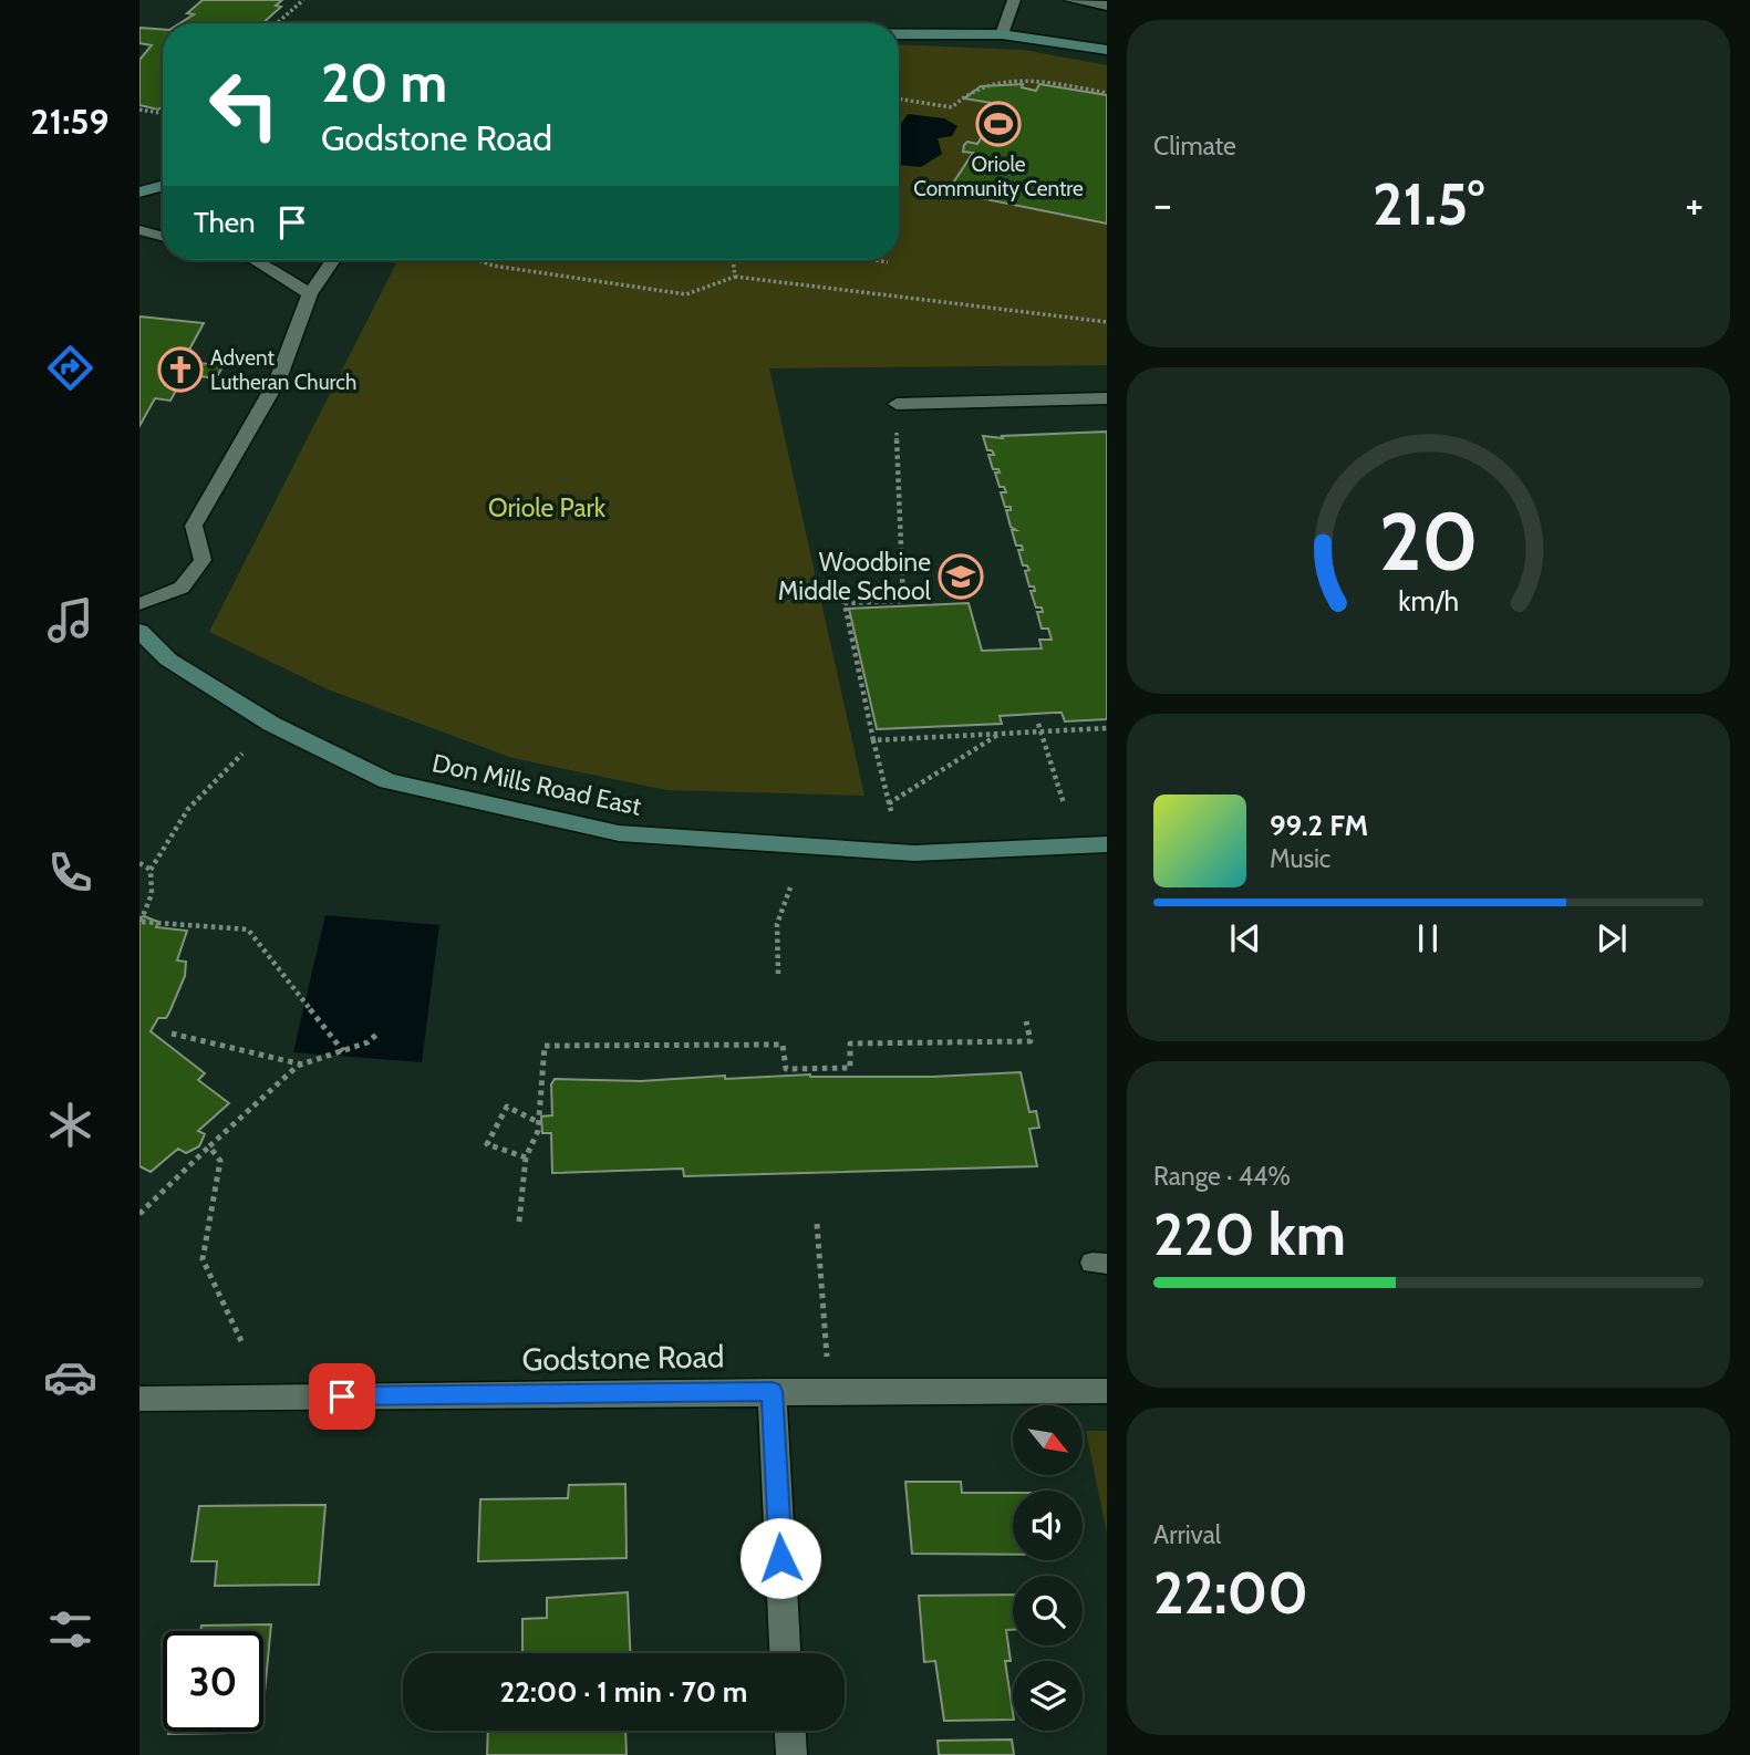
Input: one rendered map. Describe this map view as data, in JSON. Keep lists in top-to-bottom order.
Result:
{
  "streets": {
    "main road": ["Don Mills Road East"],
    "street": ["Godstone Road"]
  },
  "parks": ["Oriole Park"],
  "places": {
    "sports": ["Oriole Community Centre"],
    "church": ["Advent Lutheran Church"],
    "school or university": ["Woodbine Middle School"]
  },
  "north": "bottom right",
  "page": {
    "tabs": "21:59",
    "tile": [
      "Climate",
      ["Range · 44%", "220 km"],
      ["Arrival", "22:00"]
    ],
    "turn": ["20 m", "Godstone Road"],
    "heat": ["−", "21.5°", "+"],
    "then": "Then",
    "song": ["99.2 FM", "Music"],
    "limit": "30",
    "trip": "22:00 · 1 min · 70 m",
    "gauge": ["20", "km/h"]
  }
}
